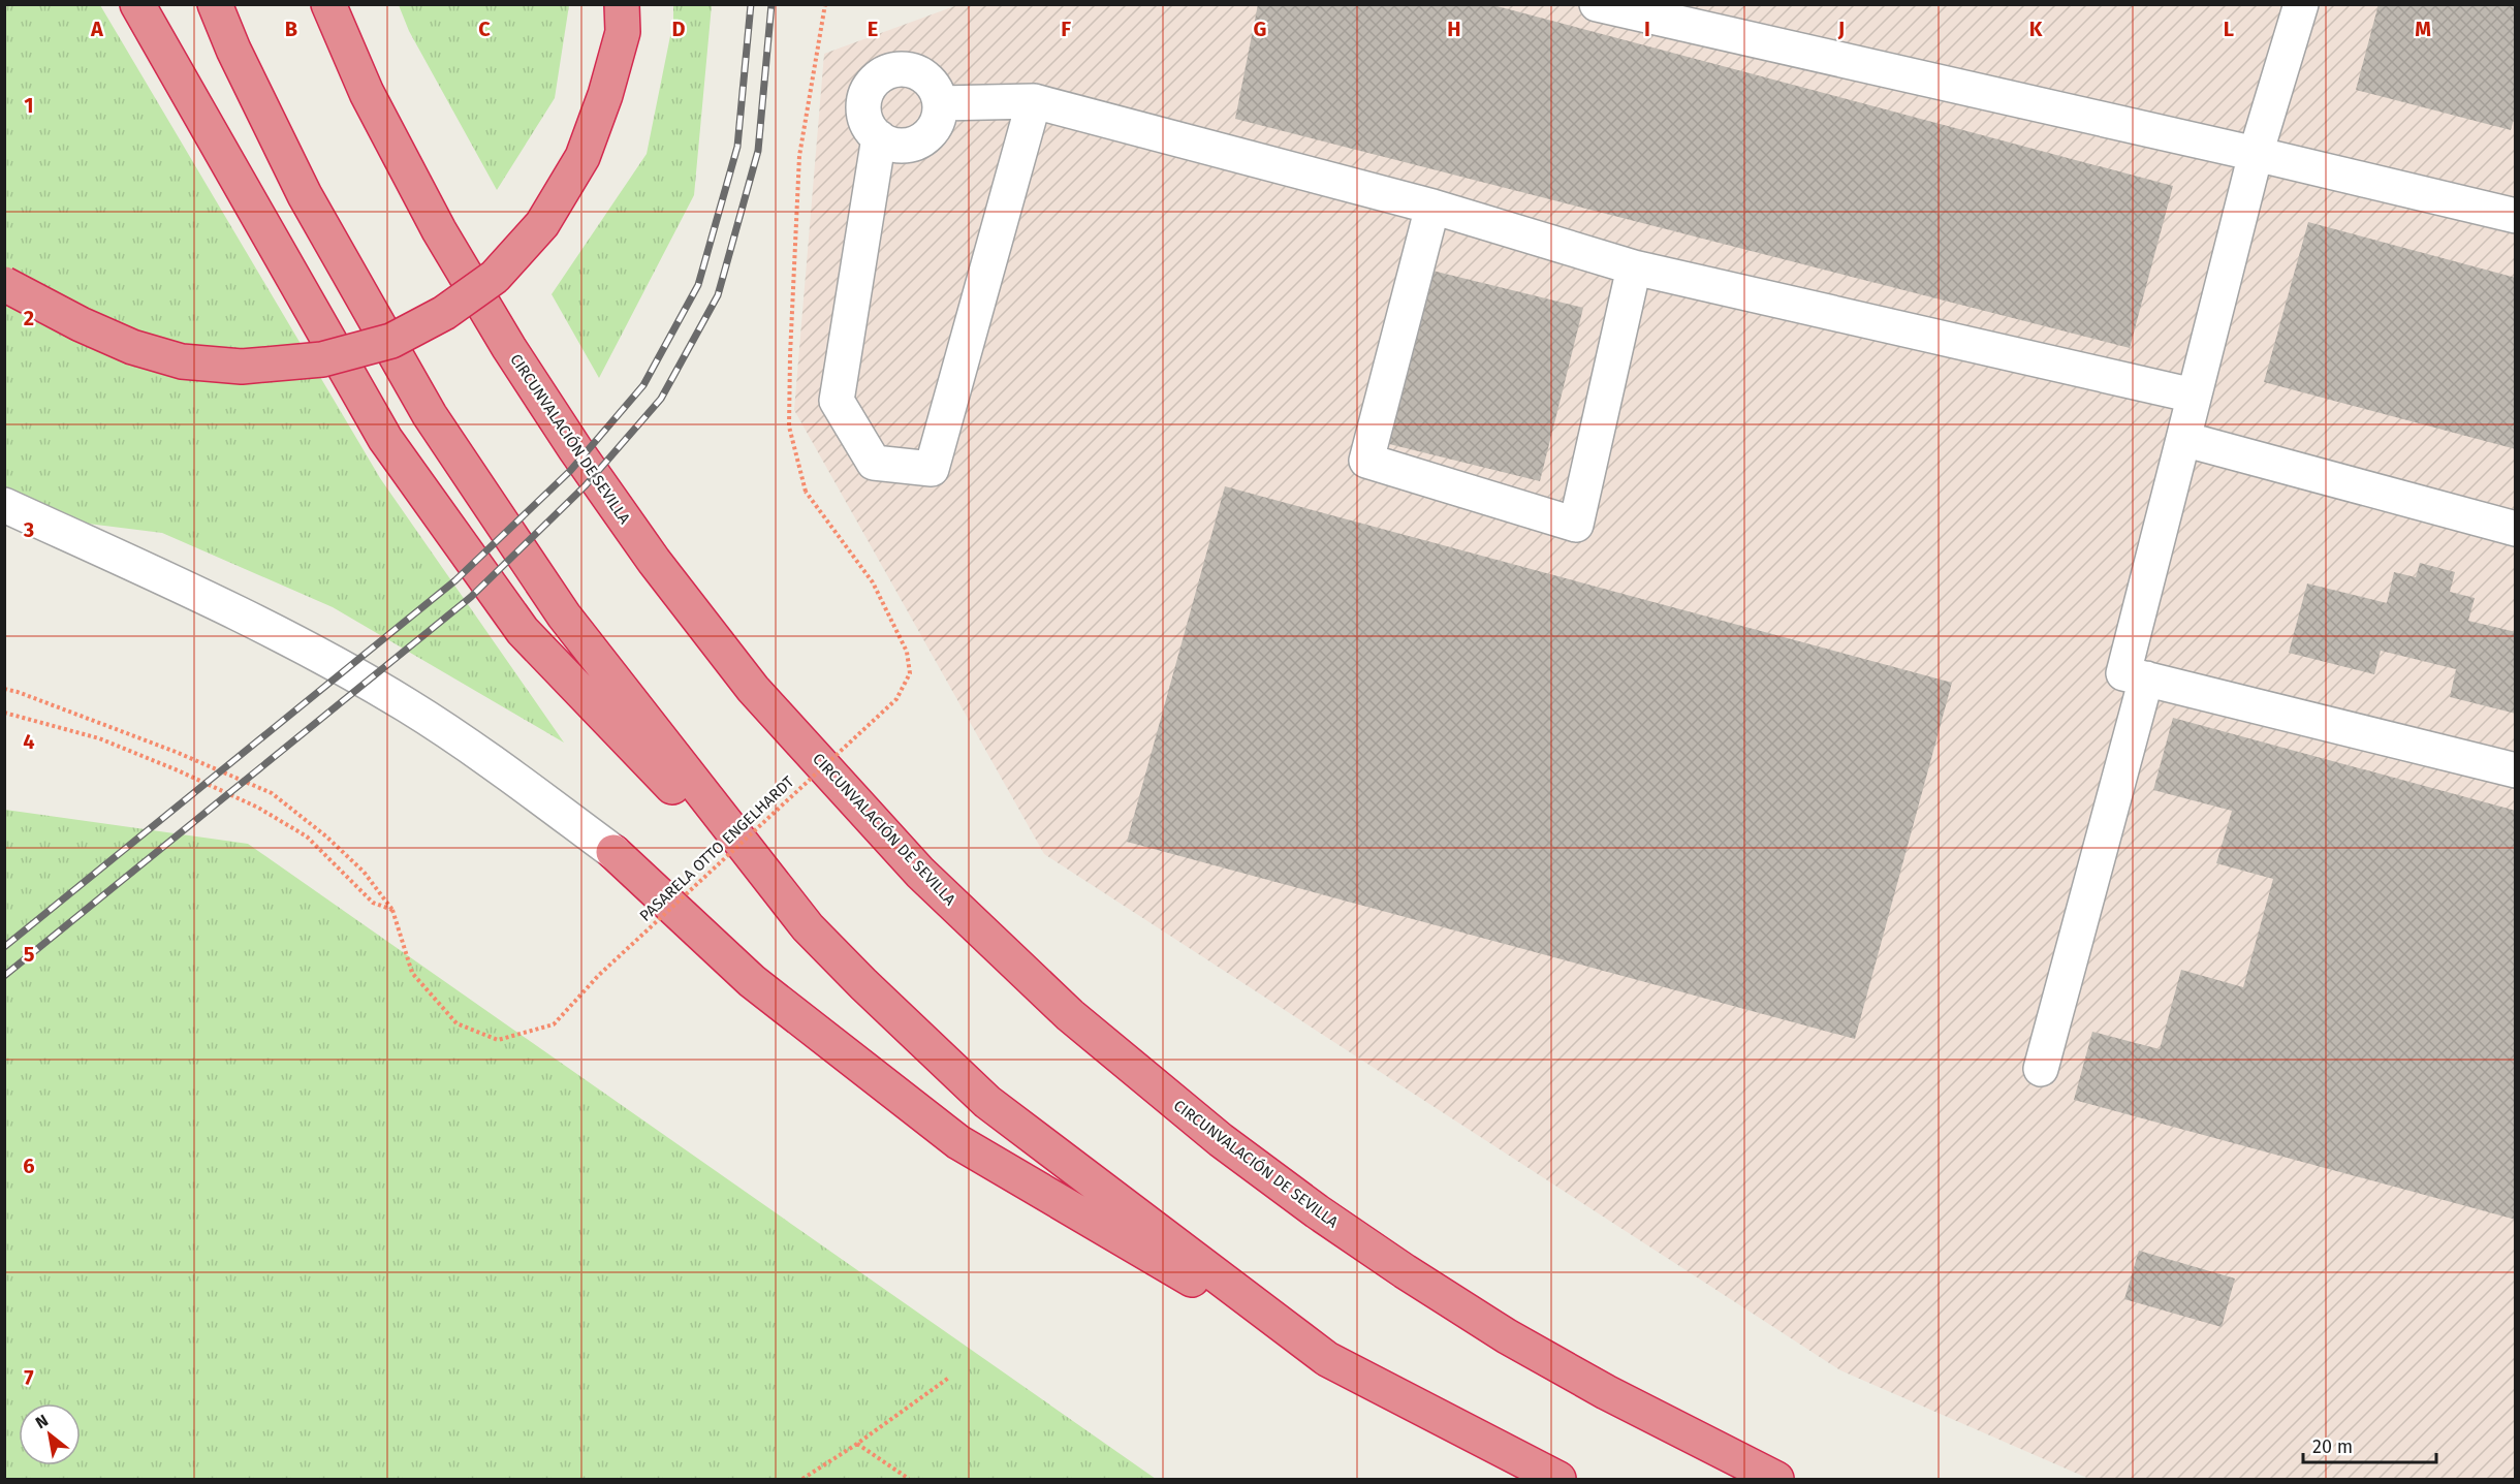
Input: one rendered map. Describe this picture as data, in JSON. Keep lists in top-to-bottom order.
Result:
{
  "streets": {
    "highway": ["CIRCUNVALACIÓN DE SEVILLA"],
    "path": ["PASARELA OTTO ENGELHARDT"]
  },
  "scale_bar": "20 m",
  "north": "top left",
  "grid": {
    "columns": [
      "A",
      "B",
      "C",
      "D",
      "E",
      "F",
      "G",
      "H",
      "I",
      "J",
      "K",
      "L",
      "M"
    ],
    "rows": [
      "1",
      "2",
      "3",
      "4",
      "5",
      "6",
      "7"
    ]
  }
}
